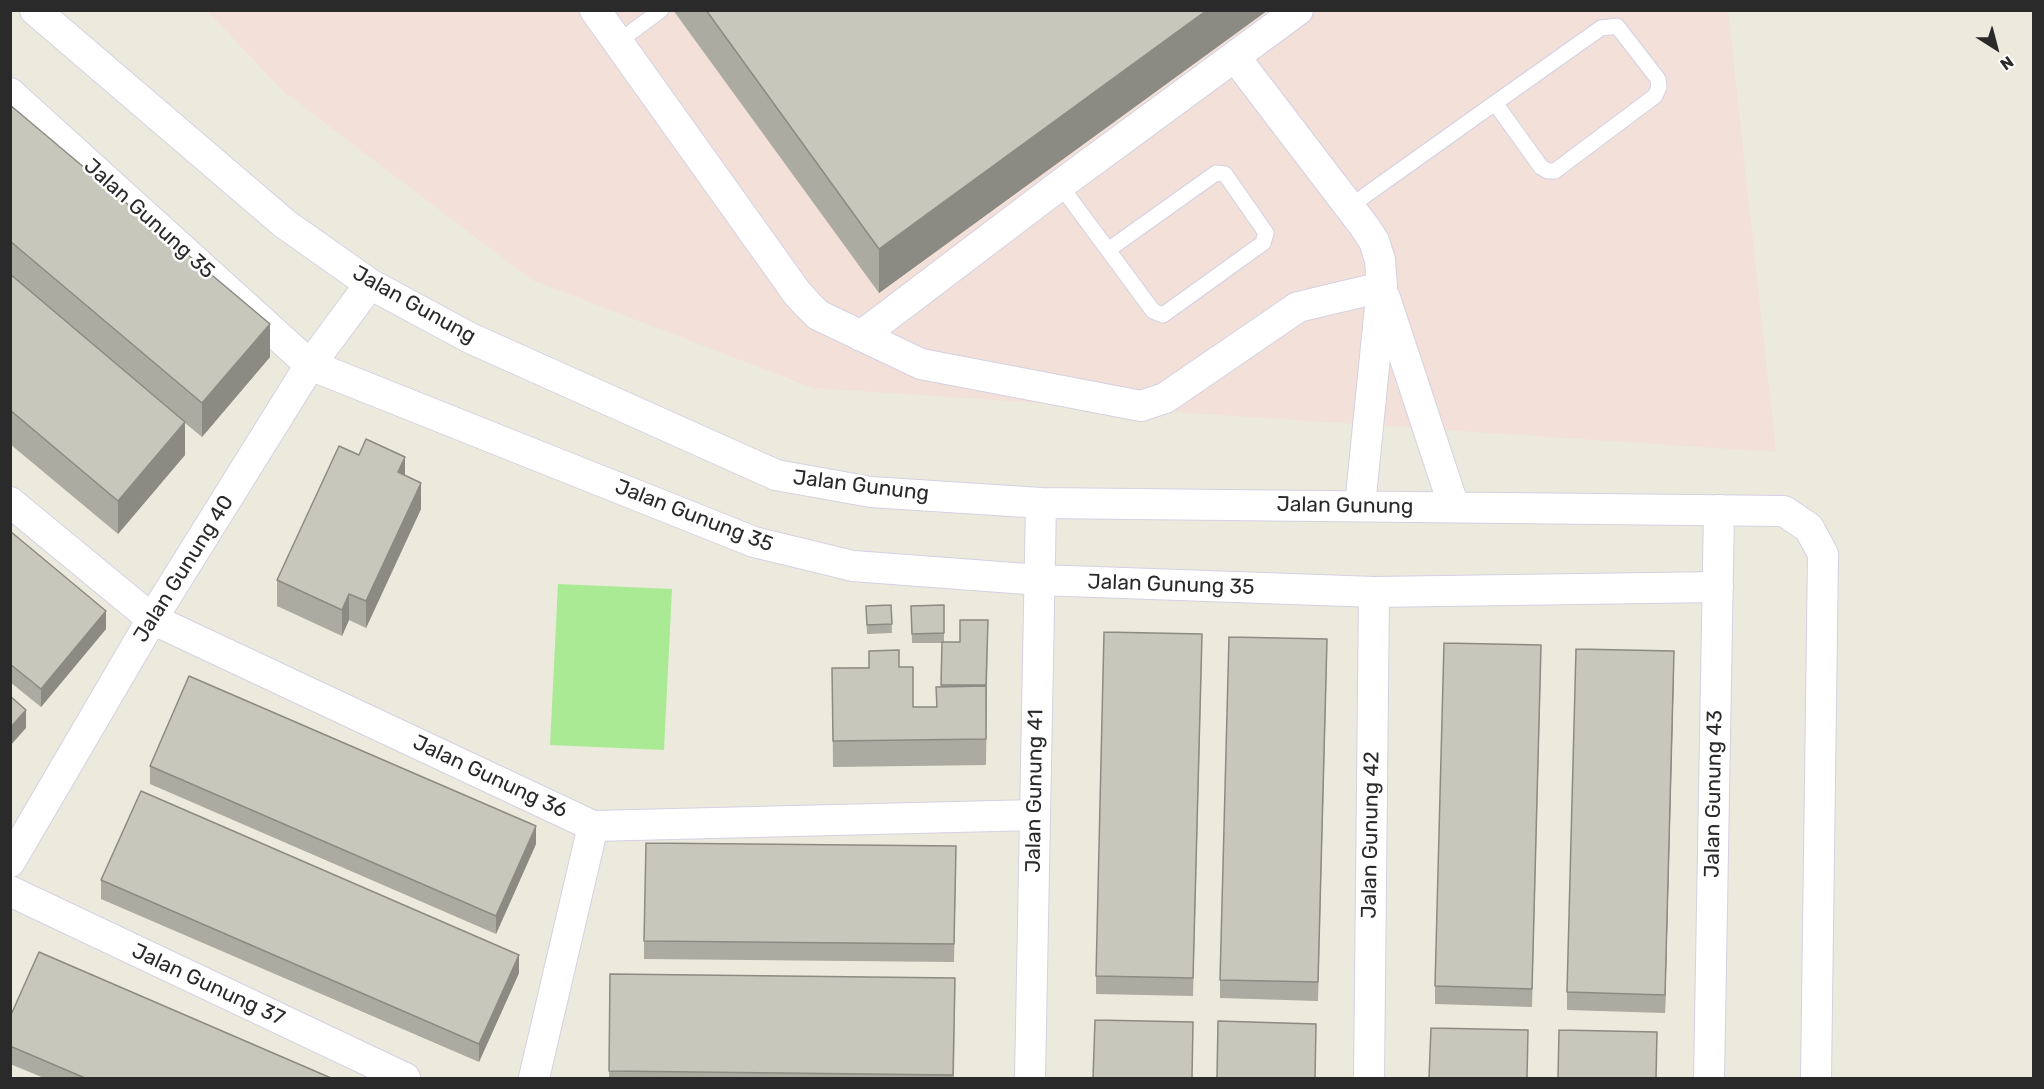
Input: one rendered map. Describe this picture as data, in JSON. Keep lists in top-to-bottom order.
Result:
{
  "streets": {
    "street": [
      "Jalan Gunung 35",
      "Jalan Gunung",
      "Jalan Gunung 40",
      "Jalan Gunung 36",
      "Jalan Gunung 41",
      "Jalan Gunung 43",
      "Jalan Gunung 42",
      "Jalan Gunung 37"
    ]
  },
  "crossings": [
    ["Jalan Gunung 35", "Jalan Gunung 40"],
    ["Jalan Gunung 35", "Jalan Gunung 41"],
    ["Jalan Gunung 35", "Jalan Gunung 43"],
    ["Jalan Gunung 35", "Jalan Gunung 42"],
    ["Jalan Gunung", "Jalan Gunung 40"],
    ["Jalan Gunung", "Jalan Gunung 41"],
    ["Jalan Gunung", "Jalan Gunung 43"],
    ["Jalan Gunung 40", "Jalan Gunung 36"],
    ["Jalan Gunung 36", "Jalan Gunung 41"]
  ],
  "north": "bottom right"
}
